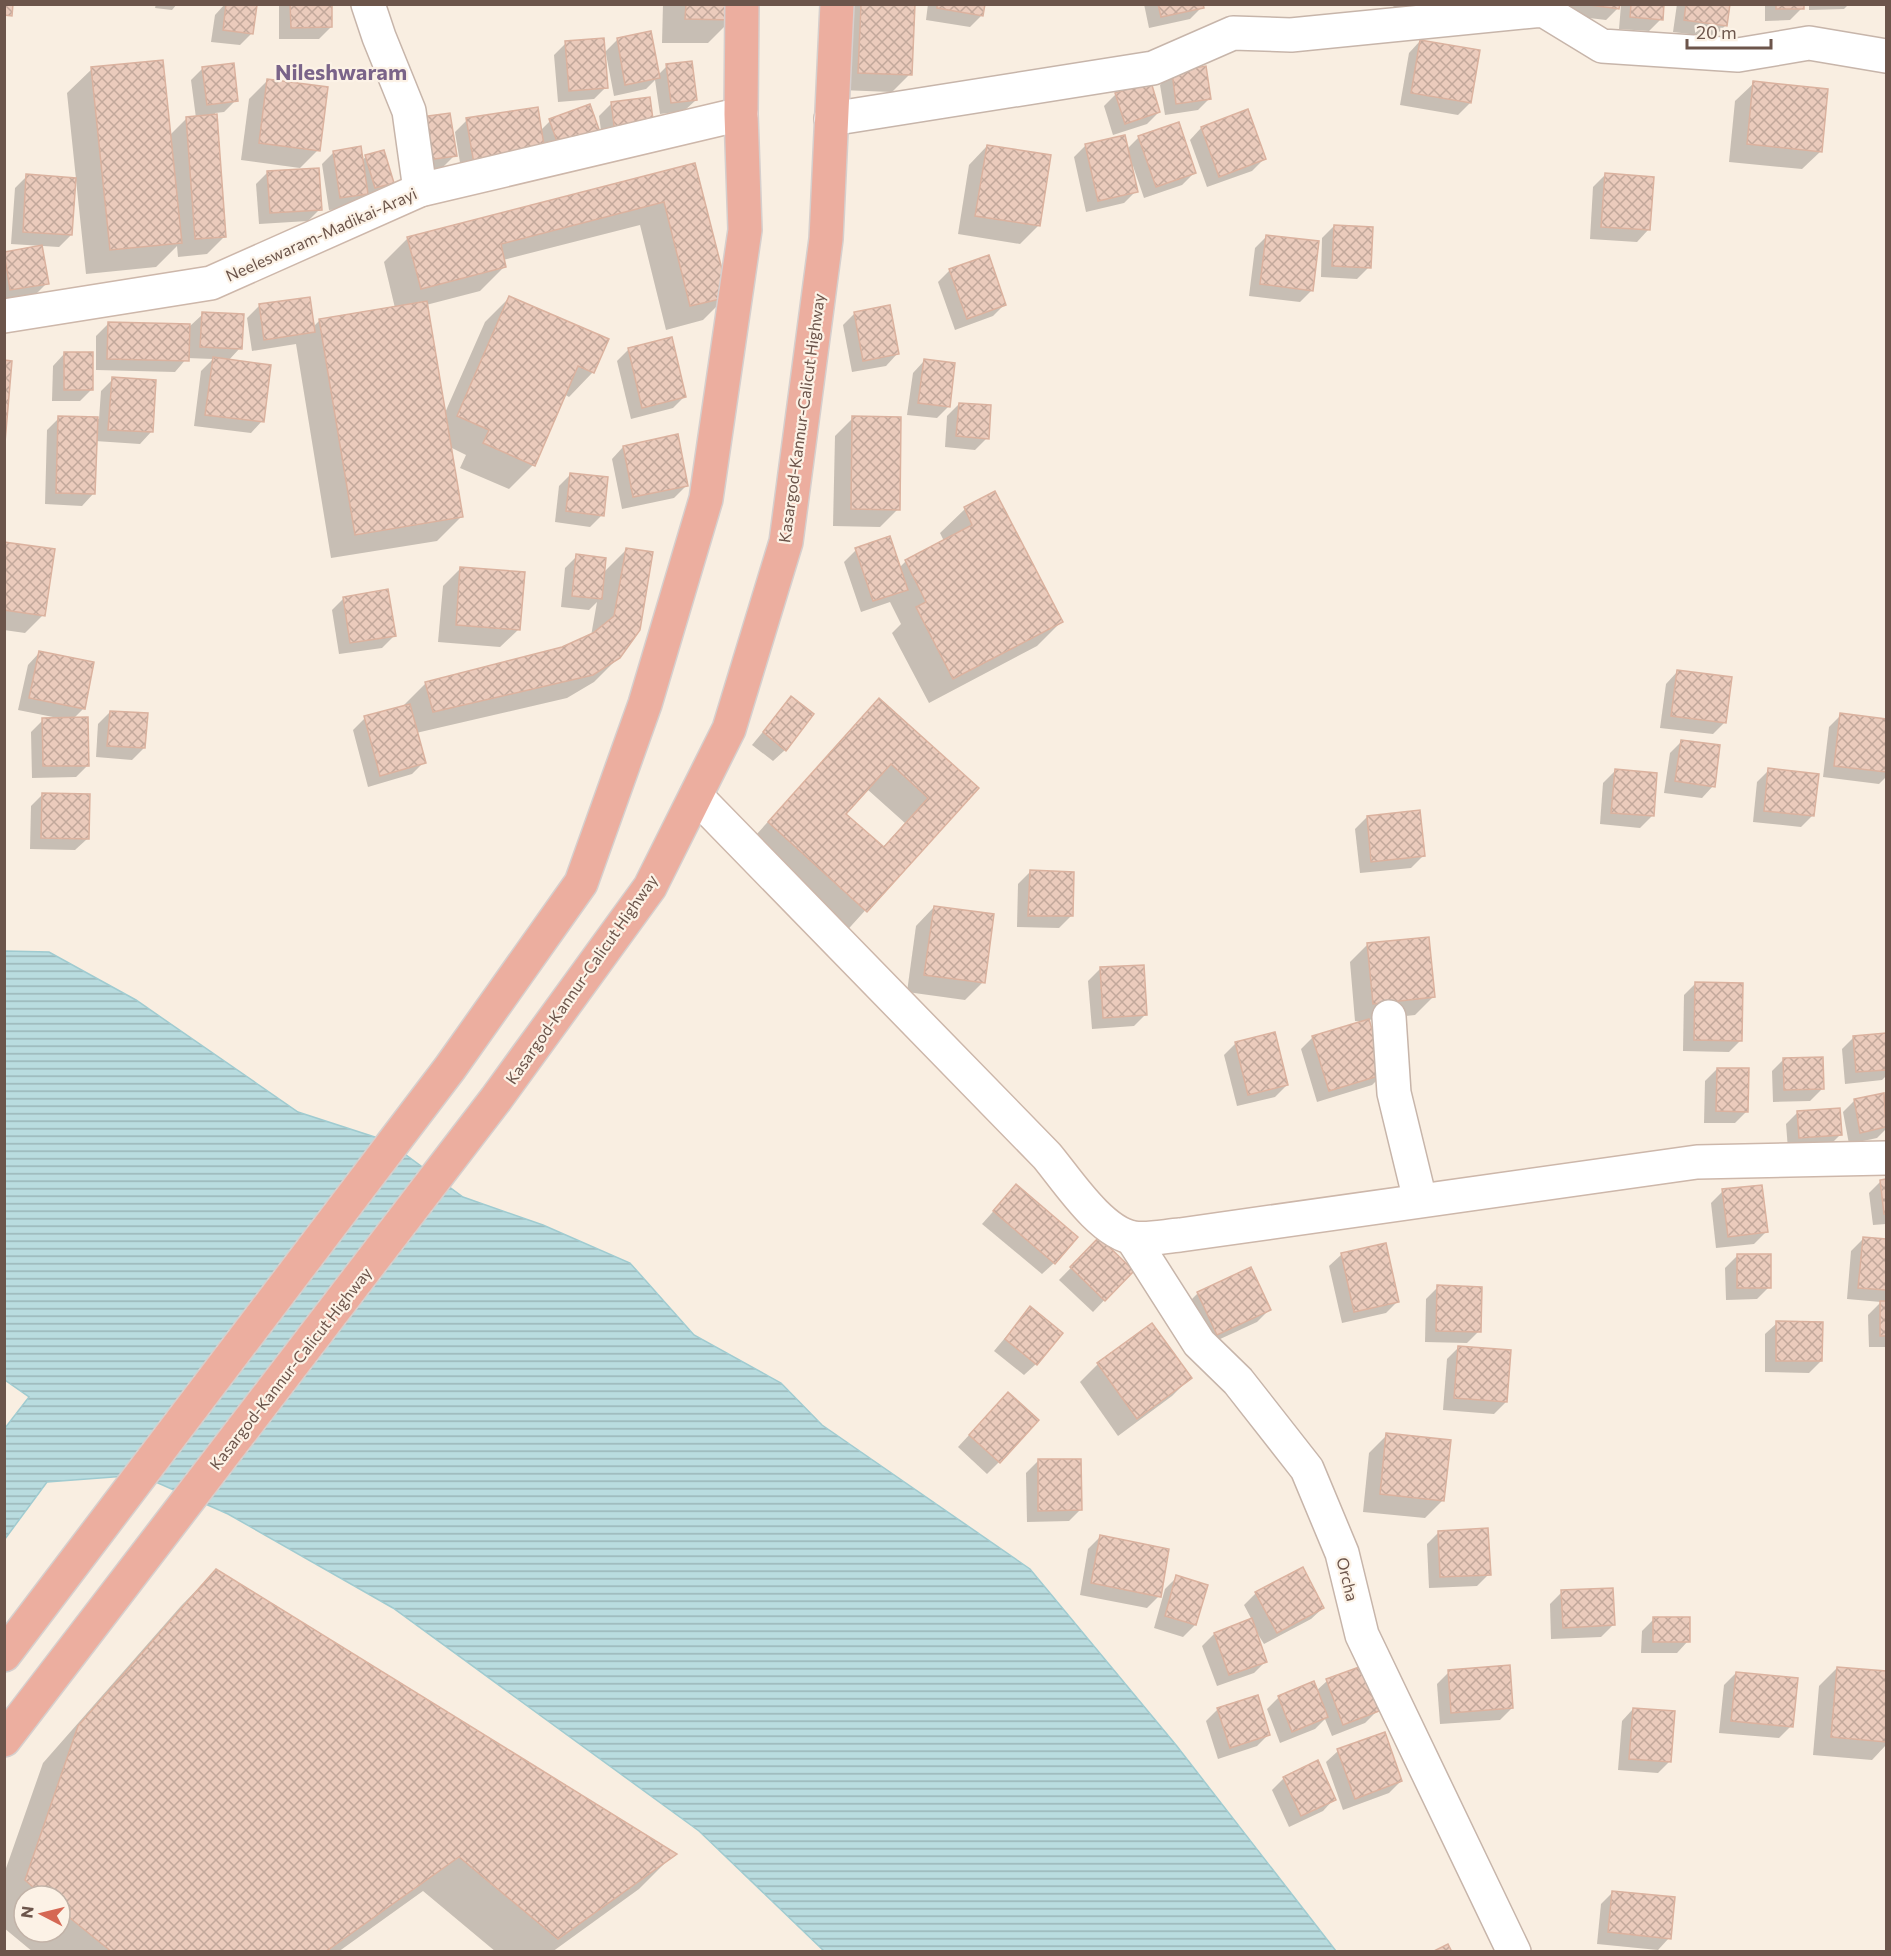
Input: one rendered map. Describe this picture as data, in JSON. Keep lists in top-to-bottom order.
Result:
{
  "streets": {
    "highway": ["Kasargod-Kannur-Calicut Highway"],
    "street": ["Neeleswaram-Madikai-Arayi", "Orcha"]
  },
  "districts": ["Nileshwaram"],
  "scale_bar": "20 m",
  "north": "left"
}
